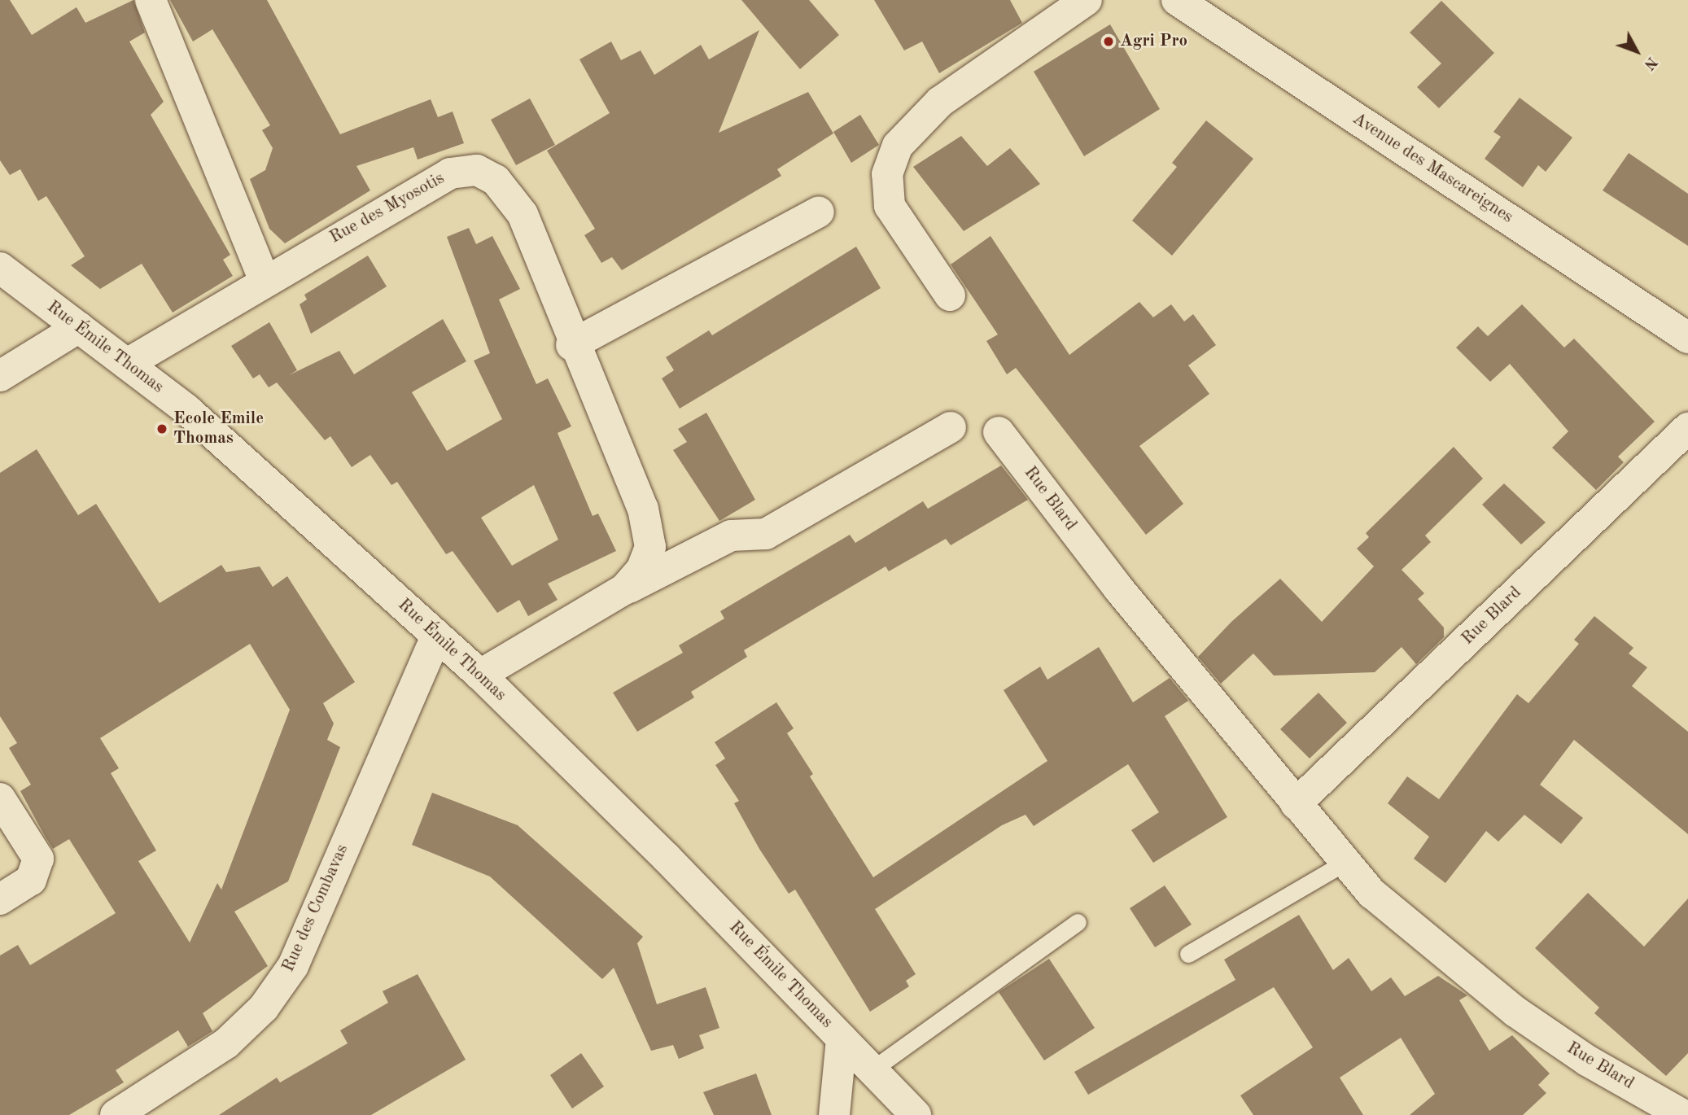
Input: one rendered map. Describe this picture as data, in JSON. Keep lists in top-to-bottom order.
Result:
{
  "streets": {
    "street": [
      "Avenue des Mascareignes",
      "Rue des Myosotis",
      "Rue Émile Thomas",
      "Rue Blard",
      "Rue des Combavas"
    ]
  },
  "crossings": [
    ["Rue des Myosotis", "Rue Émile Thomas"],
    ["Rue Émile Thomas", "Rue des Combavas"]
  ],
  "places": ["Agri Pro", "Ecole Emile Thomas"],
  "north": "bottom right"
}
